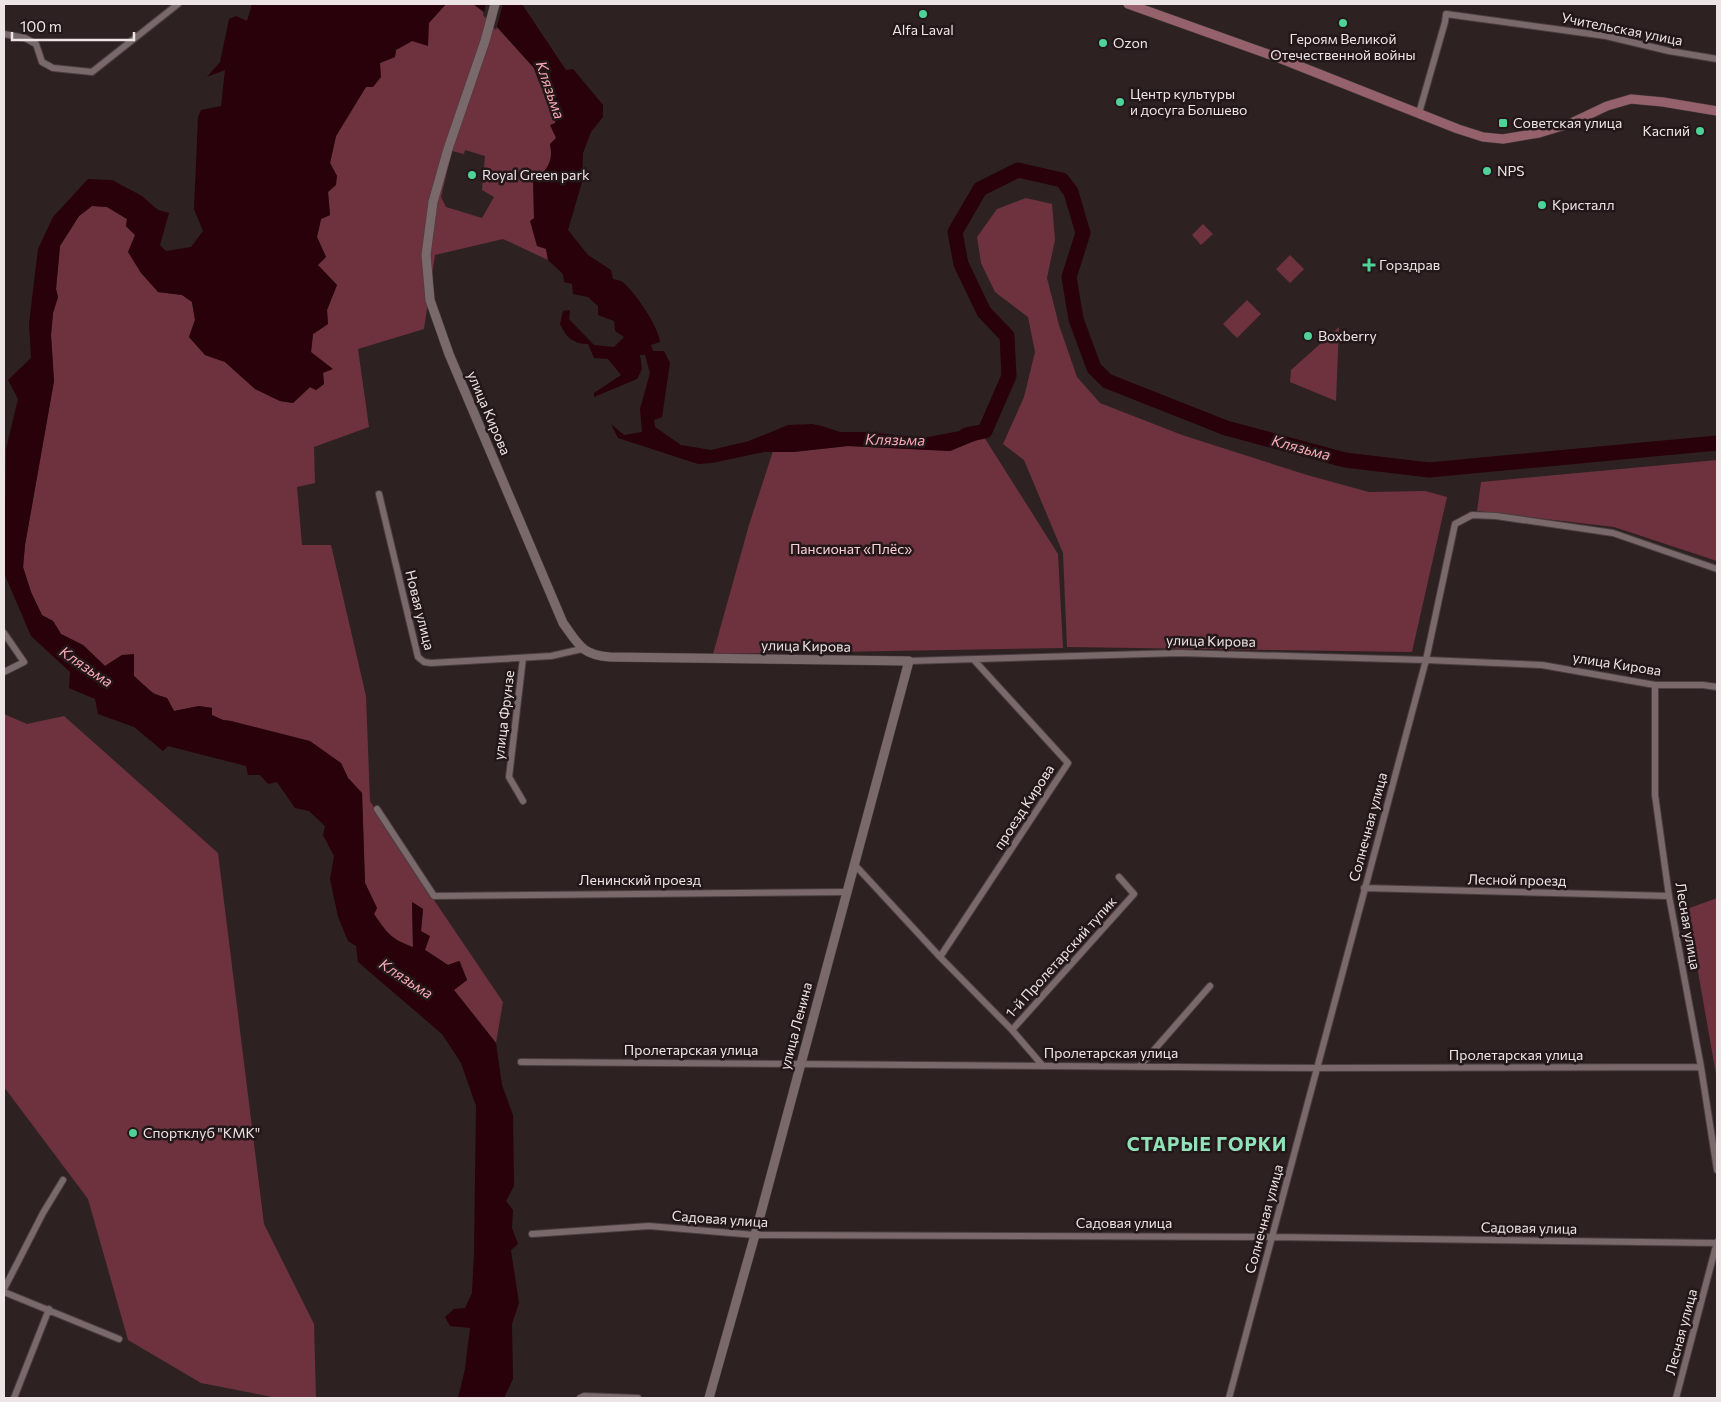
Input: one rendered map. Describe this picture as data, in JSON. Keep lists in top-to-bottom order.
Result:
{
  "streets": {
    "street": [
      "Учительская улица",
      "улица Кирова",
      "Новая улица",
      "улица Фрунзе",
      "проезд Кирова",
      "Солнечная улица",
      "Ленинский проезд",
      "Лесной проезд",
      "Лесная улица",
      "1-й Пролетарский тупик",
      "улица Ленина",
      "Пролетарская улица",
      "Садовая улица"
    ]
  },
  "crossings": [
    ["улица Кирова", "Новая улица"],
    ["улица Кирова", "проезд Кирова"],
    ["улица Кирова", "Солнечная улица"],
    ["улица Кирова", "Лесная улица"],
    ["улица Кирова", "улица Ленина"],
    ["Новая улица", "улица Фрунзе"],
    ["Солнечная улица", "Лесной проезд"],
    ["Солнечная улица", "Пролетарская улица"],
    ["Солнечная улица", "Садовая улица"],
    ["Ленинский проезд", "улица Ленина"],
    ["Лесной проезд", "Лесная улица"],
    ["Лесная улица", "Пролетарская улица"],
    ["Лесная улица", "Садовая улица"],
    ["улица Ленина", "Пролетарская улица"],
    ["улица Ленина", "Садовая улица"]
  ],
  "districts": ["СТАРЫЕ ГОРКИ"],
  "water": ["Клязьма"],
  "parks": ["Пансионат «Плёс»"],
  "places": {
    "other": [
      "Alfa Laval",
      "Героям Великой Отечественной войны",
      "Ozon",
      "Центр культуры и досуга Болшево",
      "Каспий",
      "NPS",
      "Royal Green park",
      "Кристалл",
      "Boxberry",
      "Спортклуб \"КМК\""
    ],
    "transit": ["Советская улица"],
    "health": ["Горздрав"]
  },
  "scale_bar": "100 m"
}
